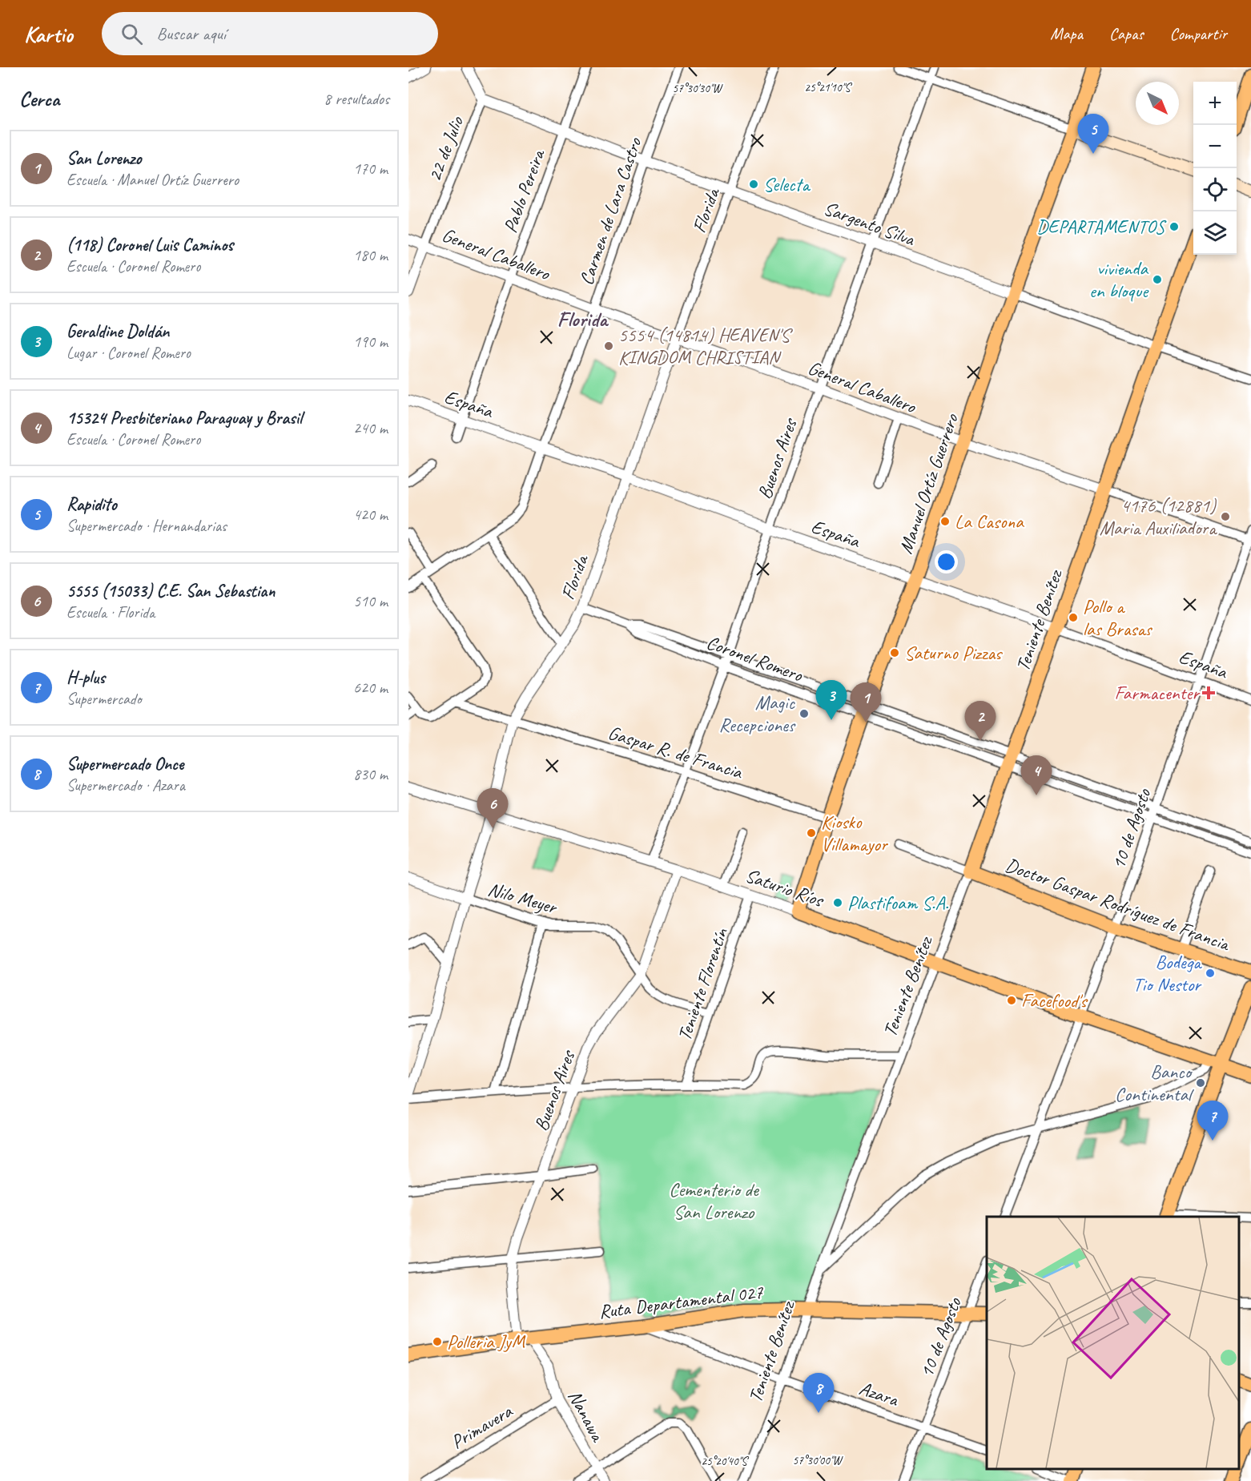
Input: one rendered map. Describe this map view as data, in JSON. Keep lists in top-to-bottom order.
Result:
{
  "streets": {
    "main road": [
      "Manuel Ortíz Guerrero",
      "Teniente Benítez",
      "Saturio Ríos",
      "Doctor Gaspar Rodríguez de Francia",
      "Ruta Departamental 027"
    ],
    "street": [
      "22 de Julio",
      "Pablo Pereira",
      "Florida",
      "Carmen de Lara Castro",
      "Sargento Silva",
      "General Caballero",
      "España",
      "Buenos Aires",
      "Coronel Romero",
      "Gaspar R. de Francia",
      "10 de Agosto",
      "Nilo Meyer",
      "Teniente Florentín",
      "Azara",
      "Nanawa",
      "Primavera"
    ]
  },
  "crossings": [
    ["22 de Julio", "Sargento Silva"],
    ["22 de Julio", "General Caballero"],
    ["Pablo Pereira", "Sargento Silva"],
    ["Pablo Pereira", "General Caballero"],
    ["Pablo Pereira", "España"],
    ["Florida", "Sargento Silva"],
    ["Florida", "General Caballero"],
    ["Florida", "España"],
    ["Florida", "Coronel Romero"],
    ["Florida", "Gaspar R. de Francia"],
    ["Florida", "Saturio Ríos"],
    ["Florida", "Nilo Meyer"],
    ["Carmen de Lara Castro", "Sargento Silva"],
    ["Carmen de Lara Castro", "General Caballero"],
    ["Carmen de Lara Castro", "España"],
    ["Sargento Silva", "Buenos Aires"],
    ["Sargento Silva", "Manuel Ortíz Guerrero"],
    ["Sargento Silva", "Teniente Benítez"],
    ["General Caballero", "Buenos Aires"],
    ["General Caballero", "Manuel Ortíz Guerrero"],
    ["General Caballero", "Teniente Benítez"],
    ["General Caballero", "10 de Agosto"],
    ["España", "Buenos Aires"],
    ["España", "Manuel Ortíz Guerrero"],
    ["España", "Teniente Benítez"],
    ["España", "10 de Agosto"],
    ["Buenos Aires", "Coronel Romero"],
    ["Buenos Aires", "Gaspar R. de Francia"],
    ["Buenos Aires", "Saturio Ríos"],
    ["Buenos Aires", "Nilo Meyer"],
    ["Buenos Aires", "Ruta Departamental 027"],
    ["Buenos Aires", "Nanawa"],
    ["Manuel Ortíz Guerrero", "Coronel Romero"],
    ["Manuel Ortíz Guerrero", "Gaspar R. de Francia"],
    ["Manuel Ortíz Guerrero", "Saturio Ríos"],
    ["Teniente Benítez", "Coronel Romero"],
    ["Teniente Benítez", "Saturio Ríos"],
    ["Teniente Benítez", "Doctor Gaspar Rodríguez de Francia"],
    ["Teniente Benítez", "Ruta Departamental 027"],
    ["Teniente Benítez", "Azara"],
    ["Coronel Romero", "10 de Agosto"],
    ["10 de Agosto", "Saturio Ríos"],
    ["10 de Agosto", "Doctor Gaspar Rodríguez de Francia"],
    ["10 de Agosto", "Ruta Departamental 027"],
    ["10 de Agosto", "Azara"],
    ["Saturio Ríos", "Teniente Florentín"],
    ["Nilo Meyer", "Teniente Florentín"],
    ["Ruta Departamental 027", "Azara"],
    ["Ruta Departamental 027", "Nanawa"],
    ["Nanawa", "Primavera"]
  ],
  "districts": ["Florida"],
  "parks": ["Cementerio de San Lorenzo"],
  "places": {
    "other": [
      "Selecta",
      "DEPARTAMENTOS",
      "vivienda en bloque",
      "5554 (14814) HEAVEN'S KINGDOM CHRISTIAN",
      "4176 (12881) Maria Auxiliadora",
      "La Casona",
      "Pollo a las Brasas",
      "Saturno Pizzas",
      "Magic Recepciones",
      "Kiosko Villamayor",
      "Plastifoam S.A.",
      "Bodega Tio Nestor",
      "Facefood's",
      "Banco Continental",
      "Polleria JyM"
    ],
    "health": ["Farmacenter"]
  },
  "north": "bottom right",
  "page": {
    "header": "Kartio",
    "search": "Buscar aquí",
    "nav": ["Mapa", "Capas", "Compartir"],
    "heading": ["Cerca", "8 resultados"],
    "map_buttons": ["+", "−"],
    "pins": [
      "5",
      "3",
      "1",
      "2",
      "4",
      "6",
      "7",
      "8"
    ],
    "list": [
      {
        "mark": "1",
        "name": "San Lorenzo",
        "note": "Escuela · Manuel Ortíz Guerrero",
        "value": "170 m"
      },
      {
        "mark": "2",
        "name": "(118) Coronel Luis Caminos",
        "note": "Escuela · Coronel Romero",
        "value": "180 m"
      },
      {
        "mark": "3",
        "name": "Geraldine Doldán",
        "note": "Lugar · Coronel Romero",
        "value": "190 m"
      },
      {
        "mark": "4",
        "name": "15324 Presbiteriano Paraguay y Brasil",
        "note": "Escuela · Coronel Romero",
        "value": "240 m"
      },
      {
        "mark": "5",
        "name": "Rapidito",
        "note": "Supermercado · Hernandarias",
        "value": "420 m"
      },
      {
        "mark": "6",
        "name": "5555 (15033) C.E. San Sebastian",
        "note": "Escuela · Florida",
        "value": "510 m"
      },
      {
        "mark": "7",
        "name": "H-plus",
        "note": "Supermercado",
        "value": "620 m"
      },
      {
        "mark": "8",
        "name": "Supermercado Once",
        "note": "Supermercado · Azara",
        "value": "830 m"
      }
    ]
  },
  "coordinates": [
    "25°21'10\"S",
    "57°30'30\"W",
    "57°30'00\"W",
    "25°20'40\"S"
  ]
}
